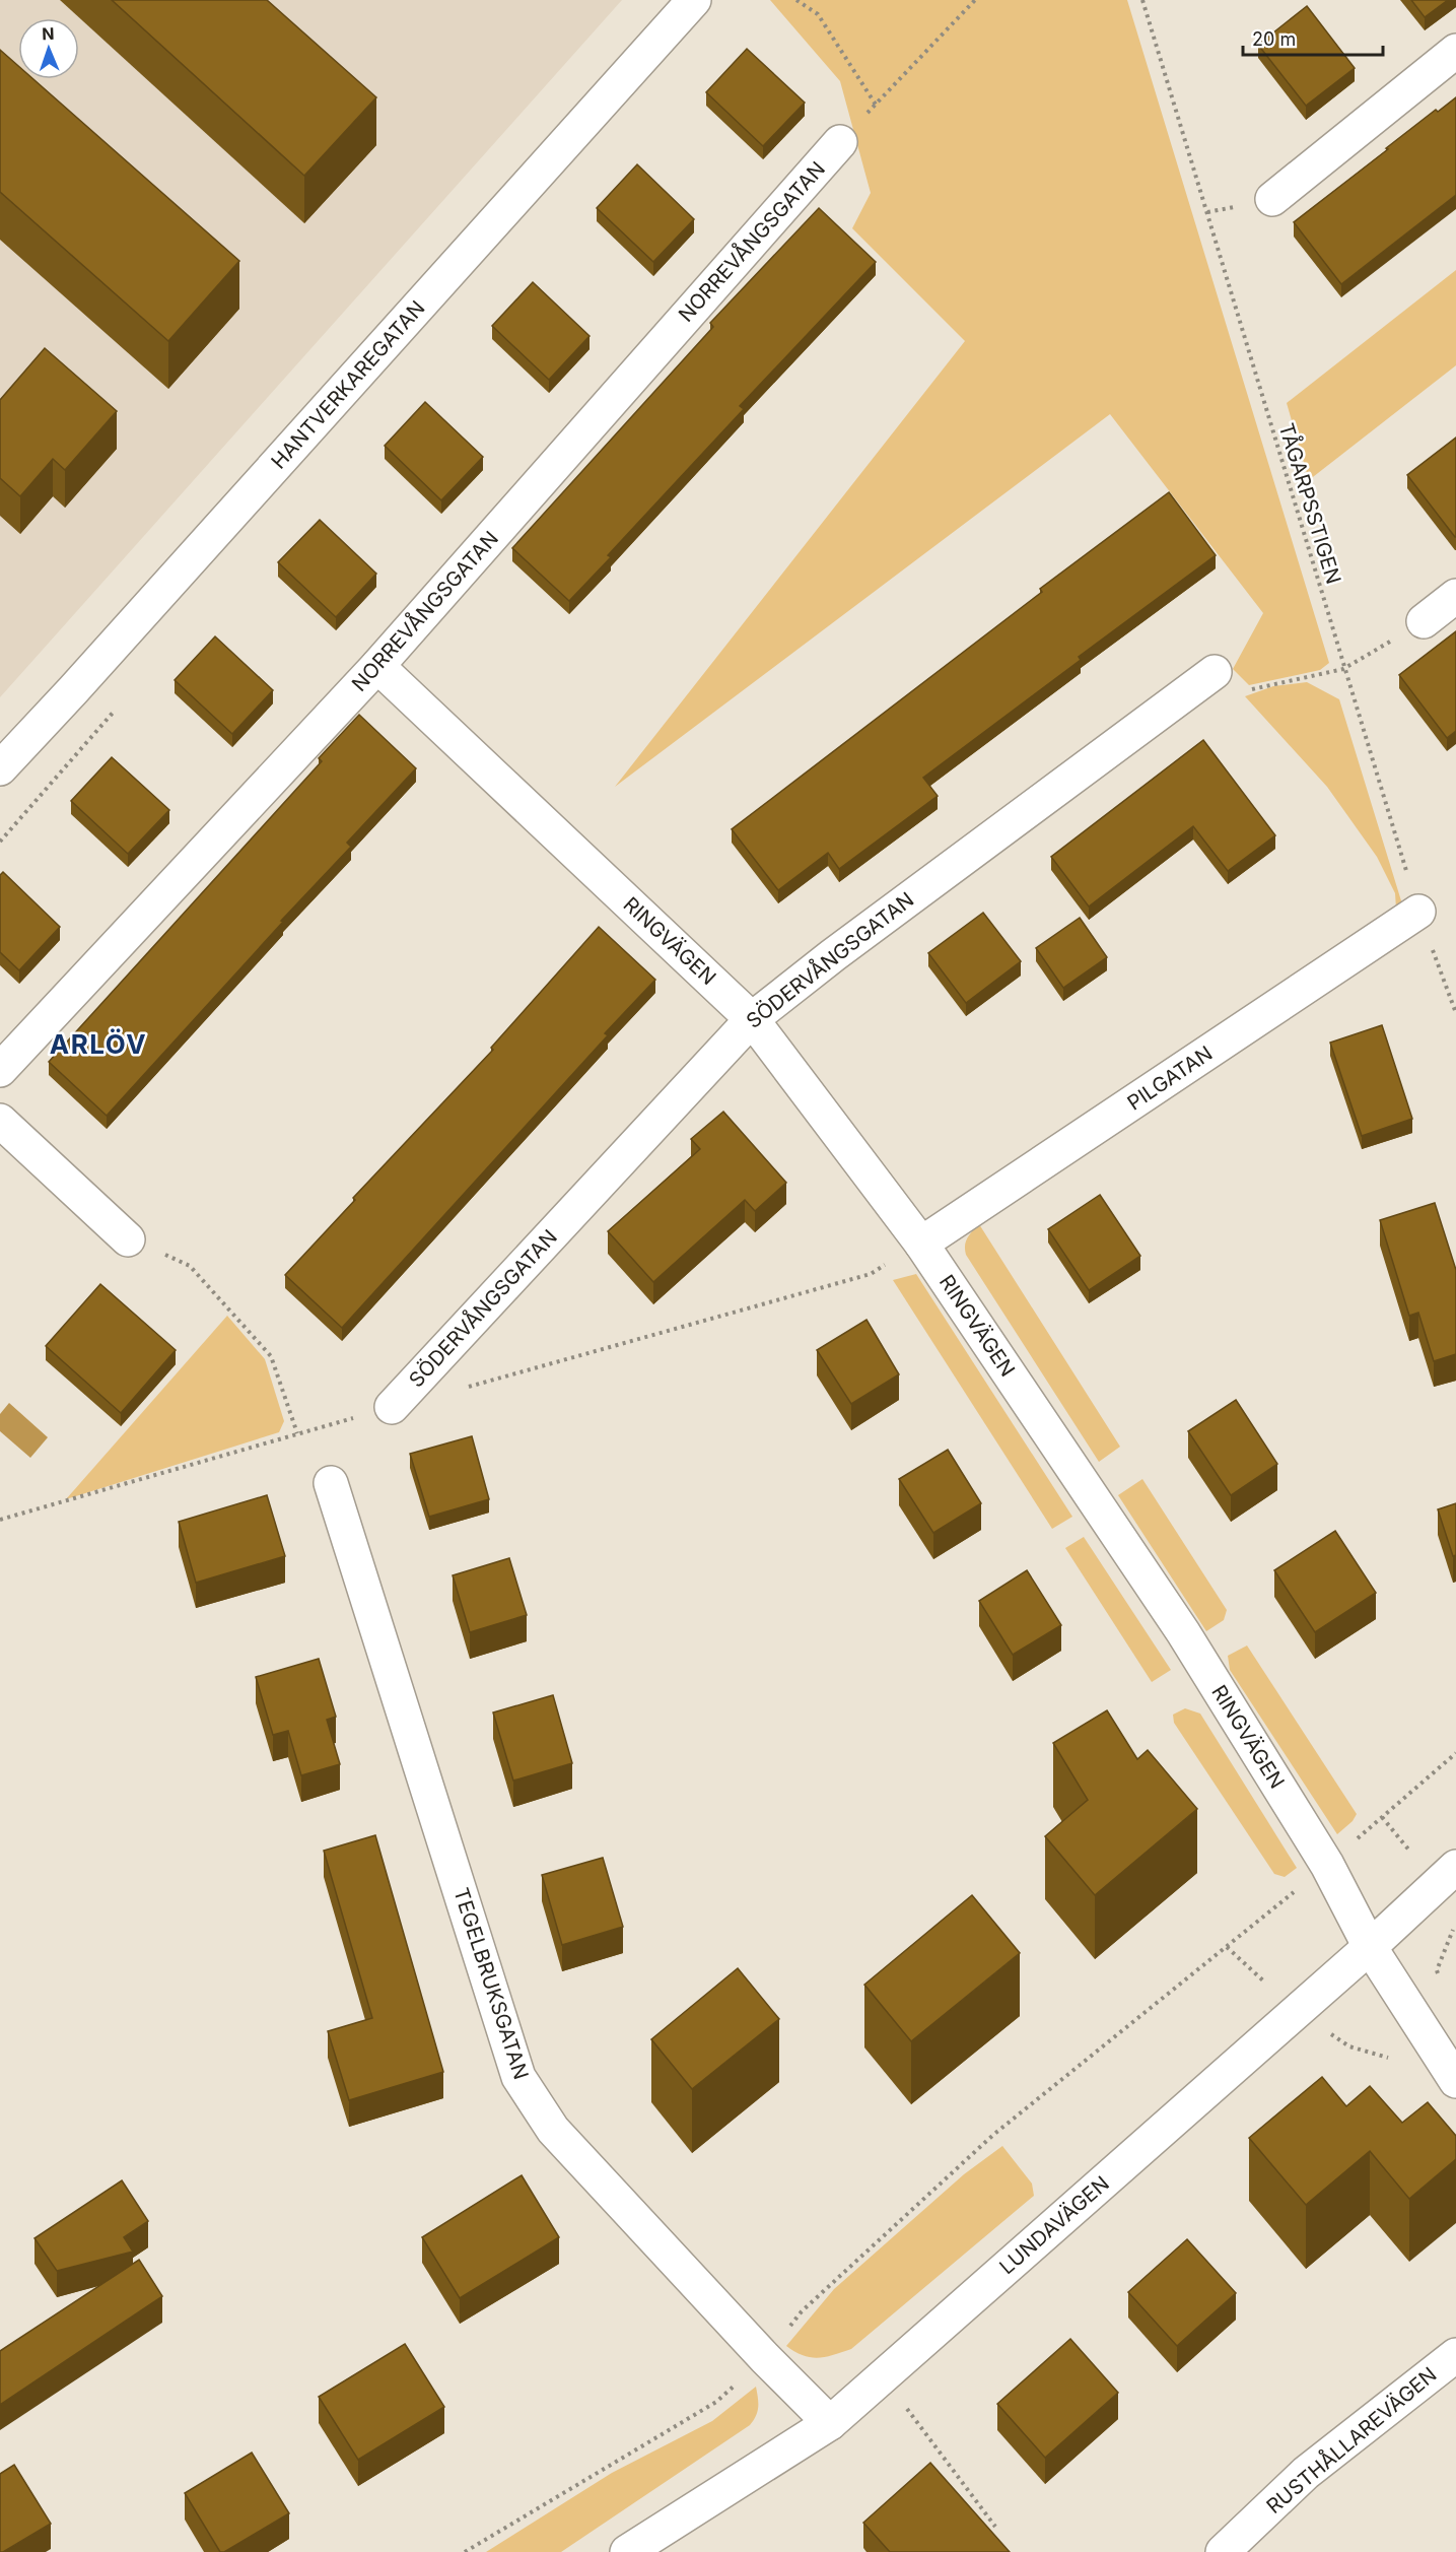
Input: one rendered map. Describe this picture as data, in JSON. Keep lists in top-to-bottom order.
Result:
{
  "streets": {
    "street": [
      "NORREVÅNGSGATAN",
      "HANTVERKAREGATAN",
      "RINGVÄGEN",
      "SÖDERVÅNGSGATAN",
      "PILGATAN",
      "TEGELBRUKSGATAN",
      "LUNDAVÄGEN",
      "RUSTHÅLLAREVÄGEN"
    ],
    "path": ["TÅGARPSSTIGEN"]
  },
  "crossings": [
    ["NORREVÅNGSGATAN", "RINGVÄGEN"],
    ["TÅGARPSSTIGEN", "PILGATAN"],
    ["RINGVÄGEN", "SÖDERVÅNGSGATAN"],
    ["RINGVÄGEN", "PILGATAN"],
    ["RINGVÄGEN", "LUNDAVÄGEN"],
    ["TEGELBRUKSGATAN", "LUNDAVÄGEN"]
  ],
  "districts": ["ARLÖV"],
  "scale_bar": "20 m",
  "north": "top"
}
